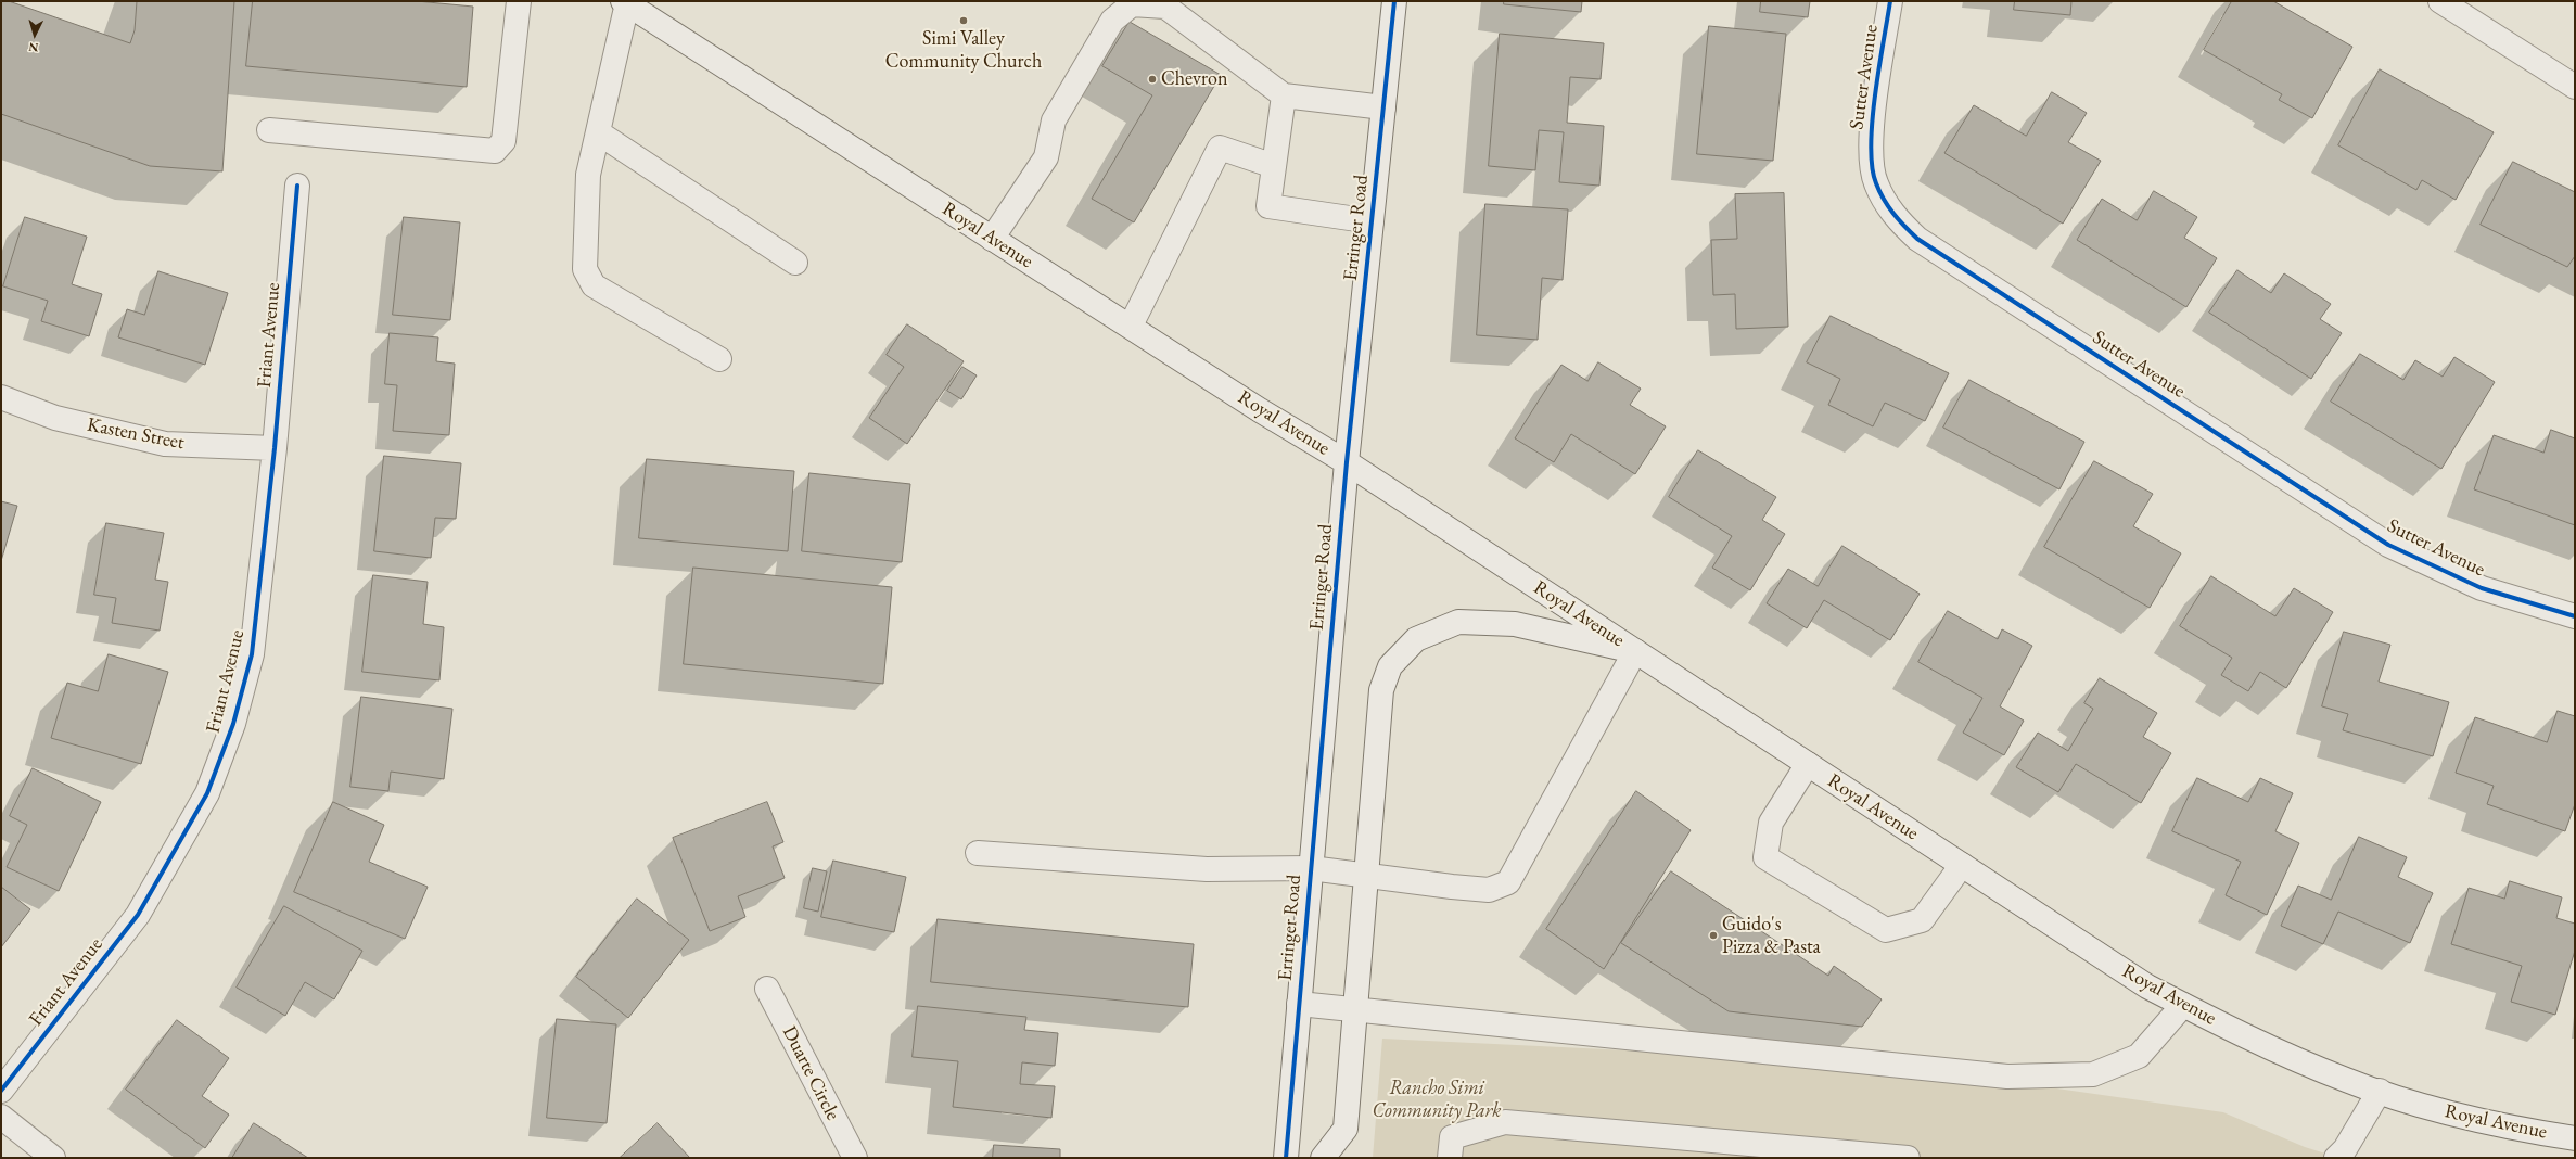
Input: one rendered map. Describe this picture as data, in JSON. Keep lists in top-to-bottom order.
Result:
{
  "streets": {
    "main road": [
      "Sutter Avenue",
      "Erringer Road",
      "Royal Avenue",
      "Friant Avenue",
      "Kasten Street",
      "Duarte Circle"
    ]
  },
  "crossings": [
    ["Erringer Road", "Royal Avenue"],
    ["Friant Avenue", "Kasten Street"]
  ],
  "parks": ["Rancho Simi Community Park"],
  "places": ["Simi Valley Community Church", "Chevron", "Guido's Pizza & Pasta"],
  "north": "bottom"
}
